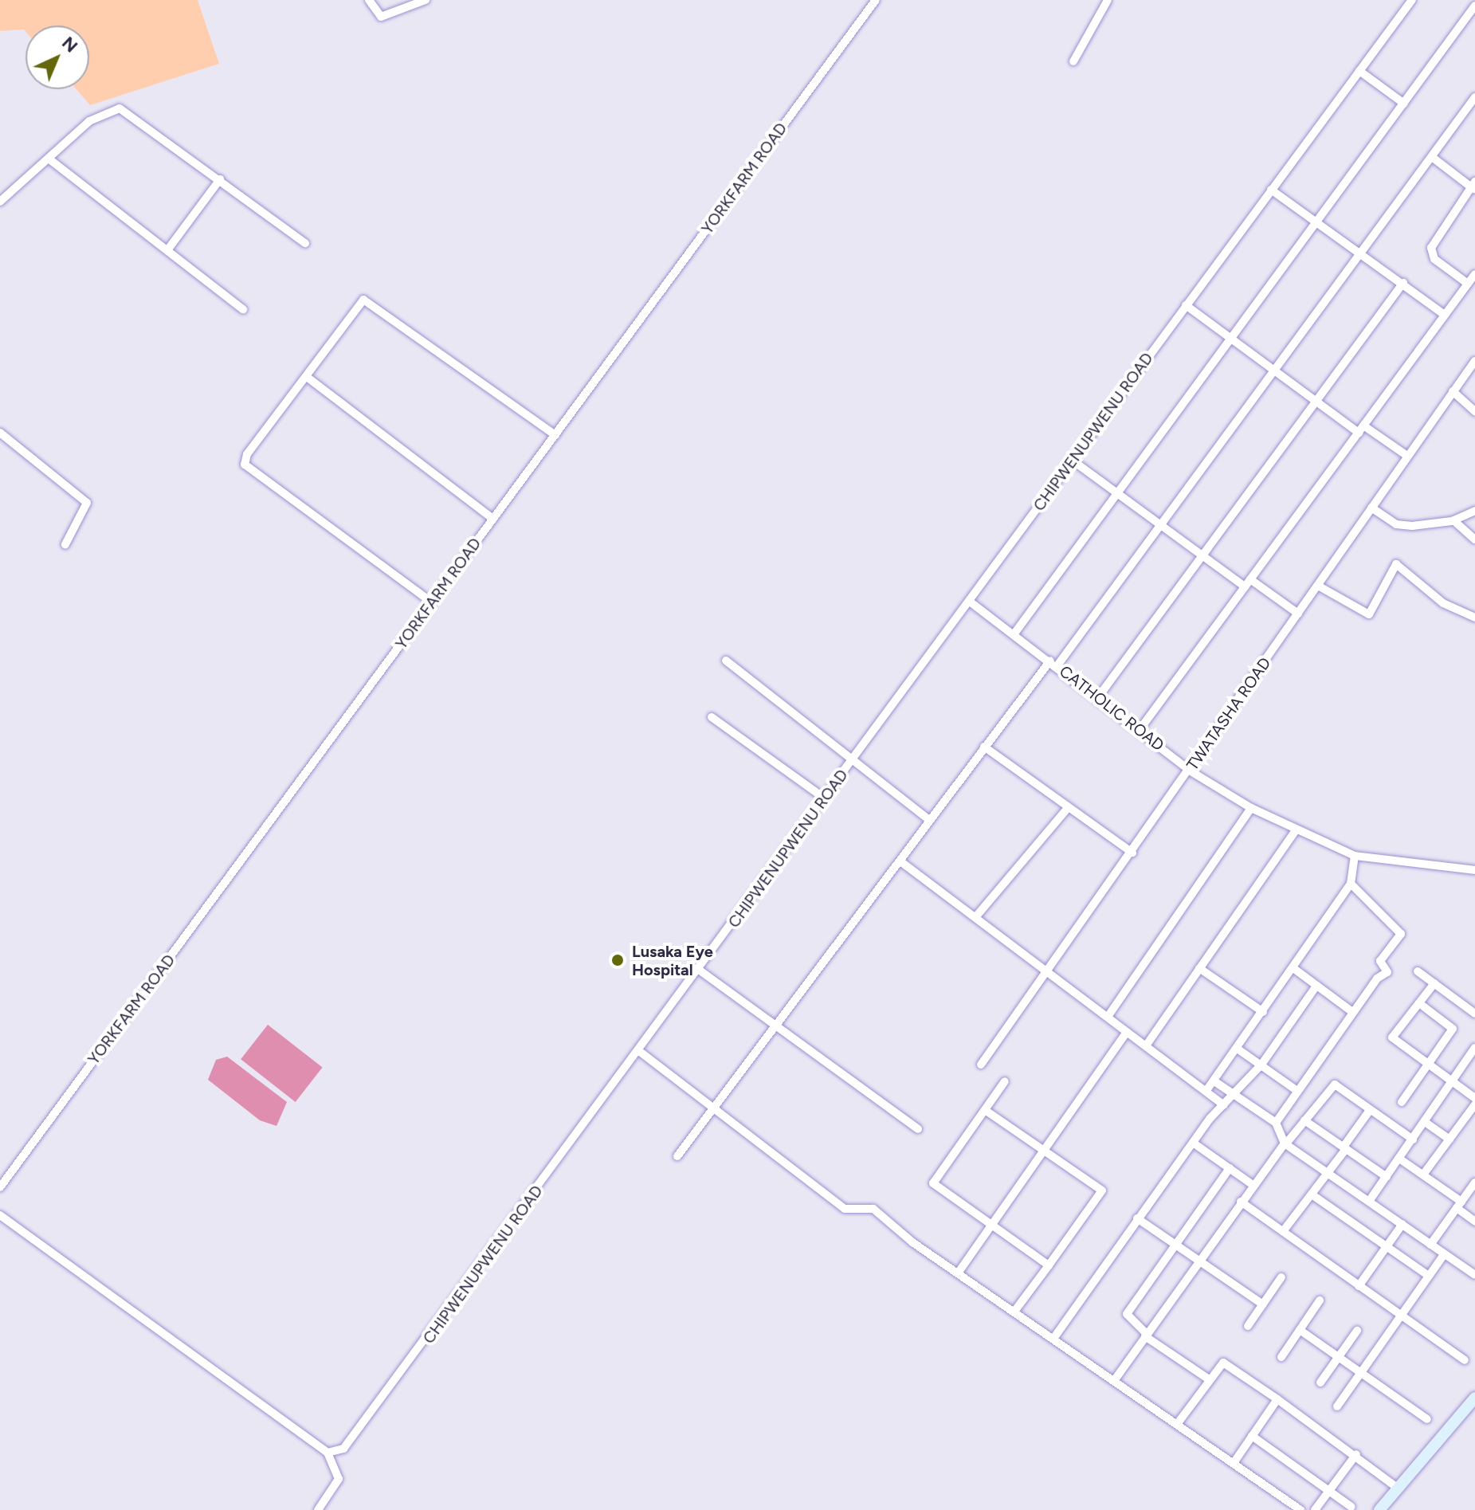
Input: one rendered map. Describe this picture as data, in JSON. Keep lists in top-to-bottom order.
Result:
{
  "streets": {
    "street": [
      "YORKFARM ROAD",
      "CHIPWENUPWENU ROAD",
      "CATHOLIC ROAD",
      "TWATASHA ROAD"
    ]
  },
  "crossings": [
    ["CHIPWENUPWENU ROAD", "CATHOLIC ROAD"],
    ["CATHOLIC ROAD", "TWATASHA ROAD"]
  ],
  "places": ["Lusaka Eye Hospital"],
  "north": "top right"
}
